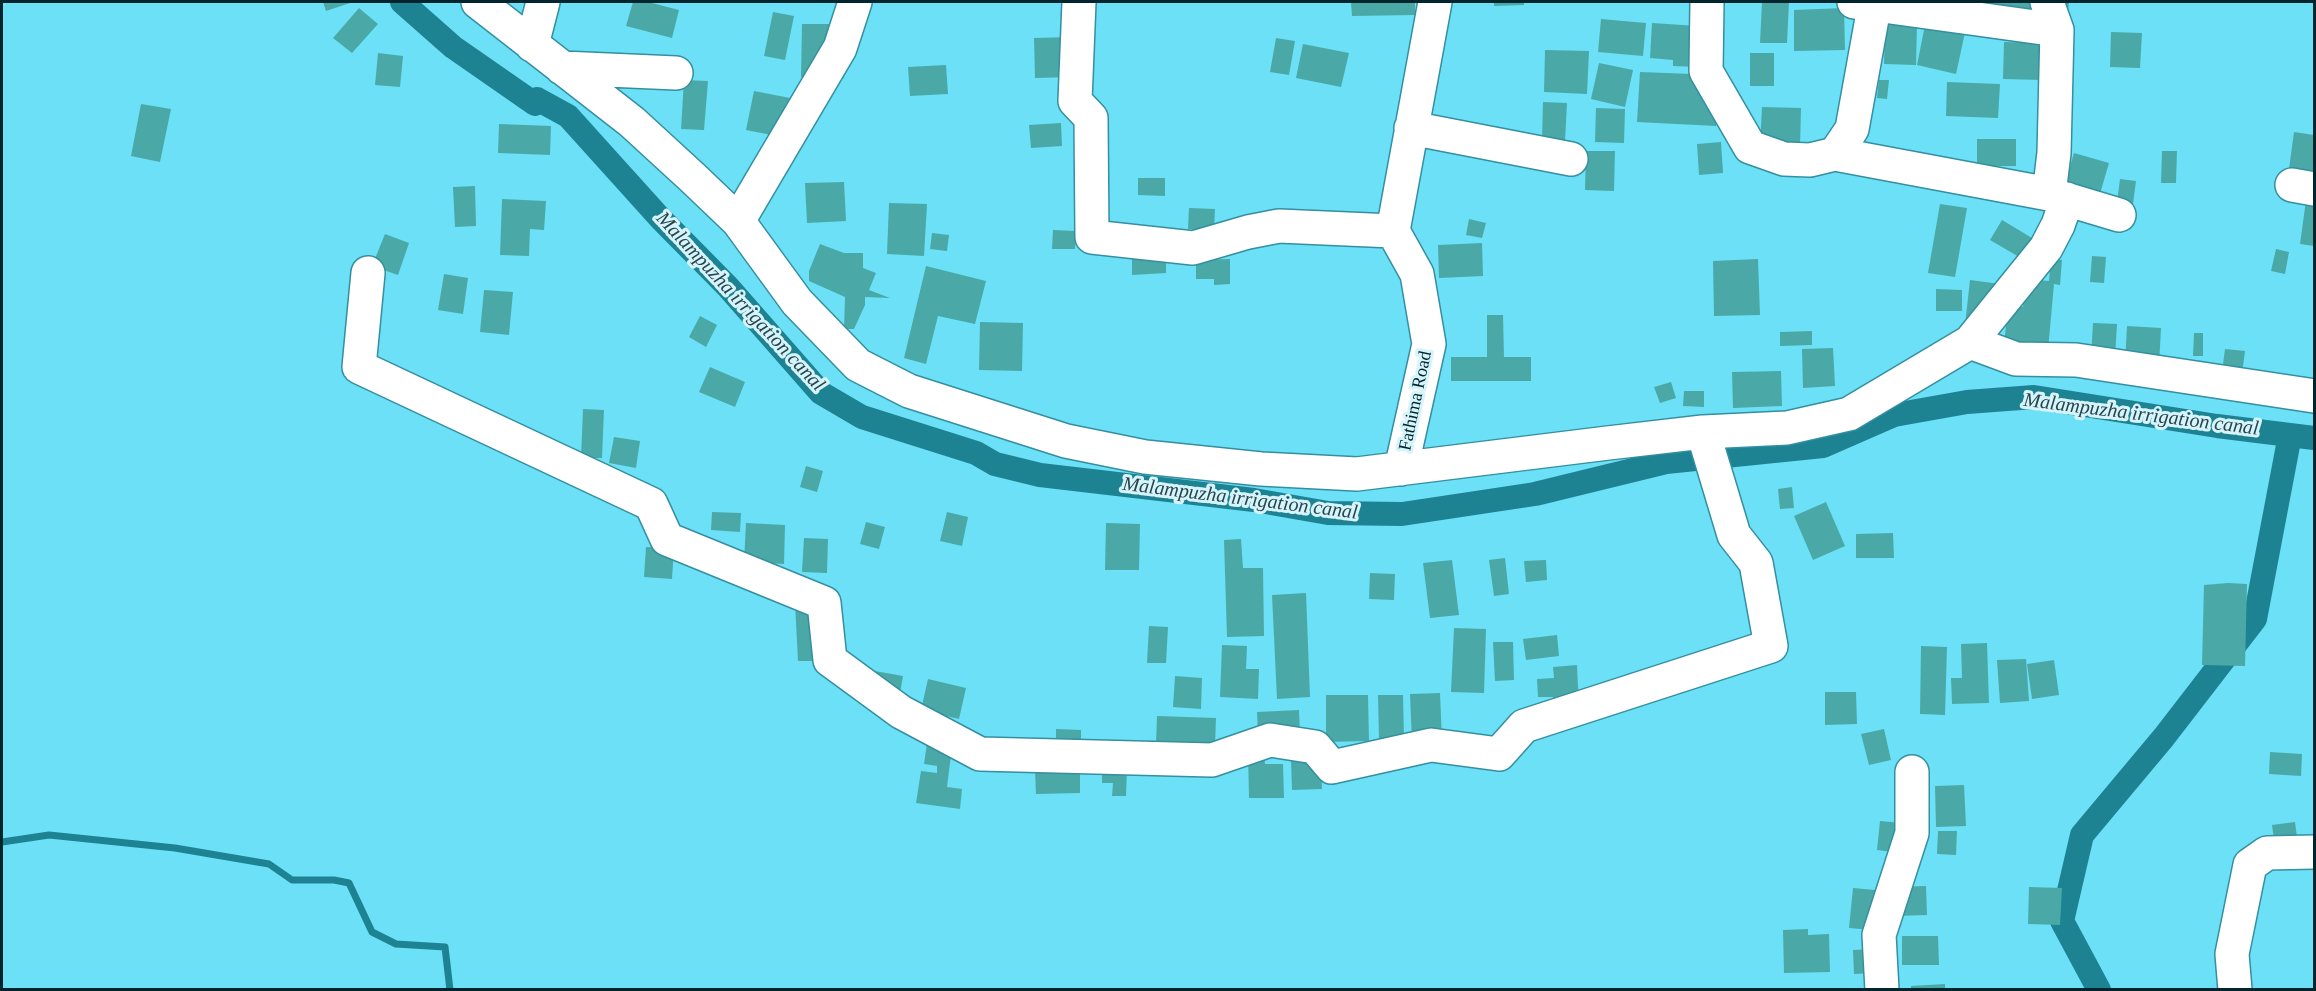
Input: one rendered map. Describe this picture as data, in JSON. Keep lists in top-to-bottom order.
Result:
{
  "streets": {
    "street": ["Fathima Road"]
  },
  "water": ["Malampuzha irrigation canal"]
}
